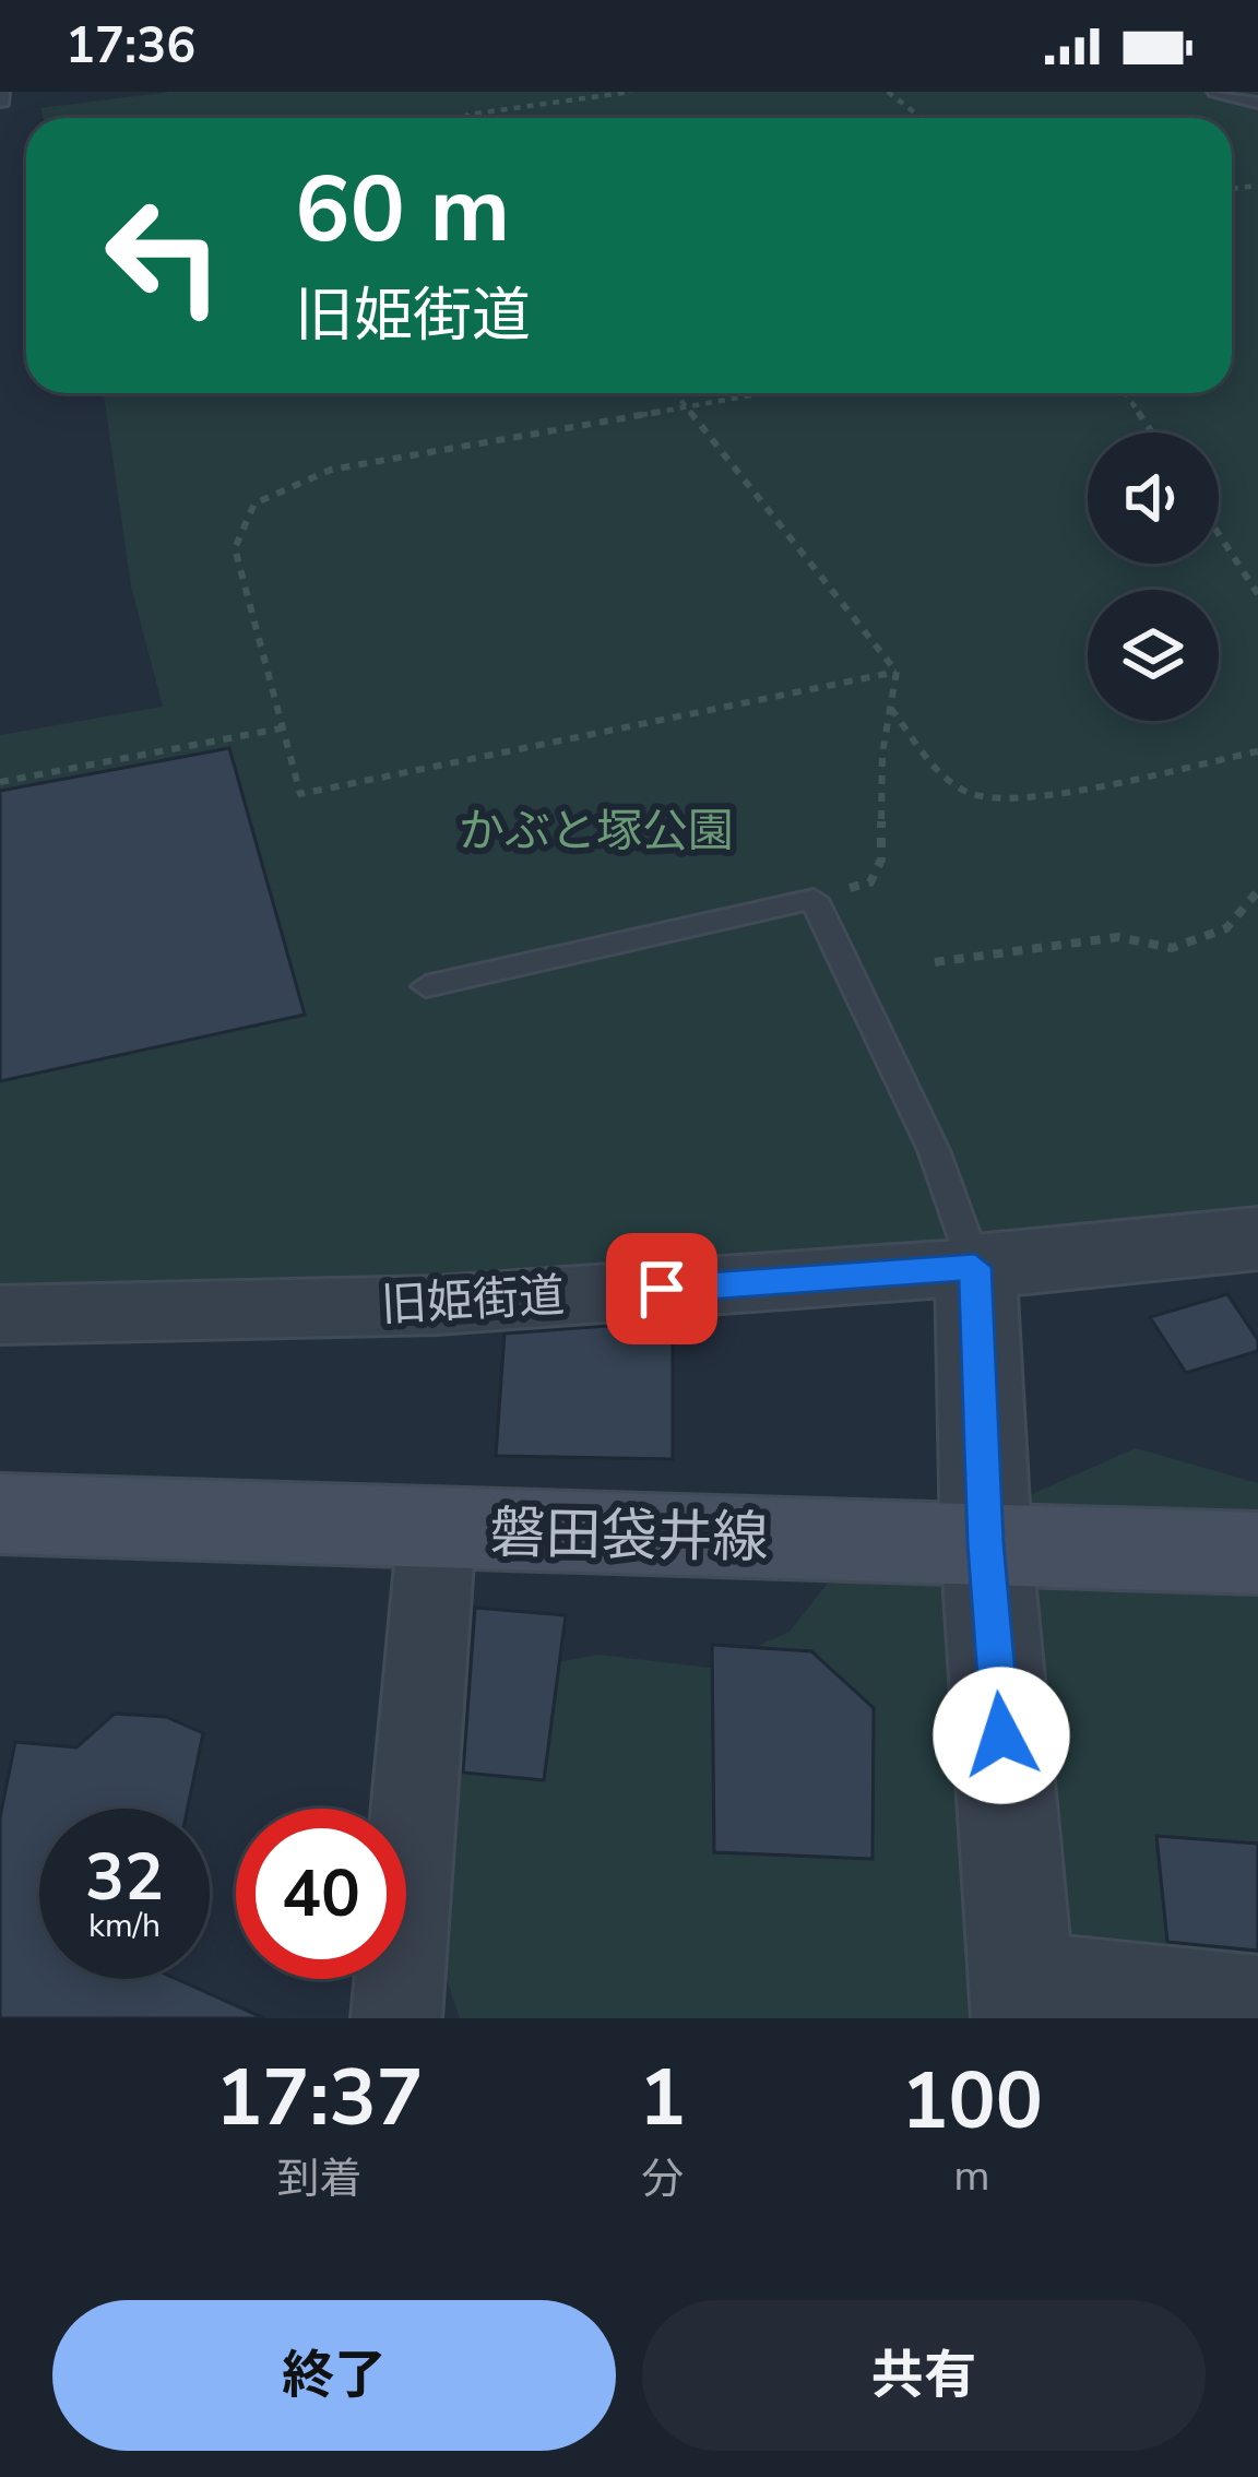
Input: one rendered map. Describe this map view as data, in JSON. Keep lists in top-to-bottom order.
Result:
{
  "streets": {
    "main road": ["磐田袋井線"],
    "street": ["旧姫街道"]
  },
  "parks": ["かぶと塚公園"],
  "page": {
    "status": "17:36",
    "turn": ["60 m", "旧姫街道"],
    "speed": "32 km/h",
    "limit": "40",
    "eta": [
      "17:37",
      "到着",
      "1",
      "分",
      "100",
      "m"
    ],
    "buttons": ["終了", "共有"]
  }
}
